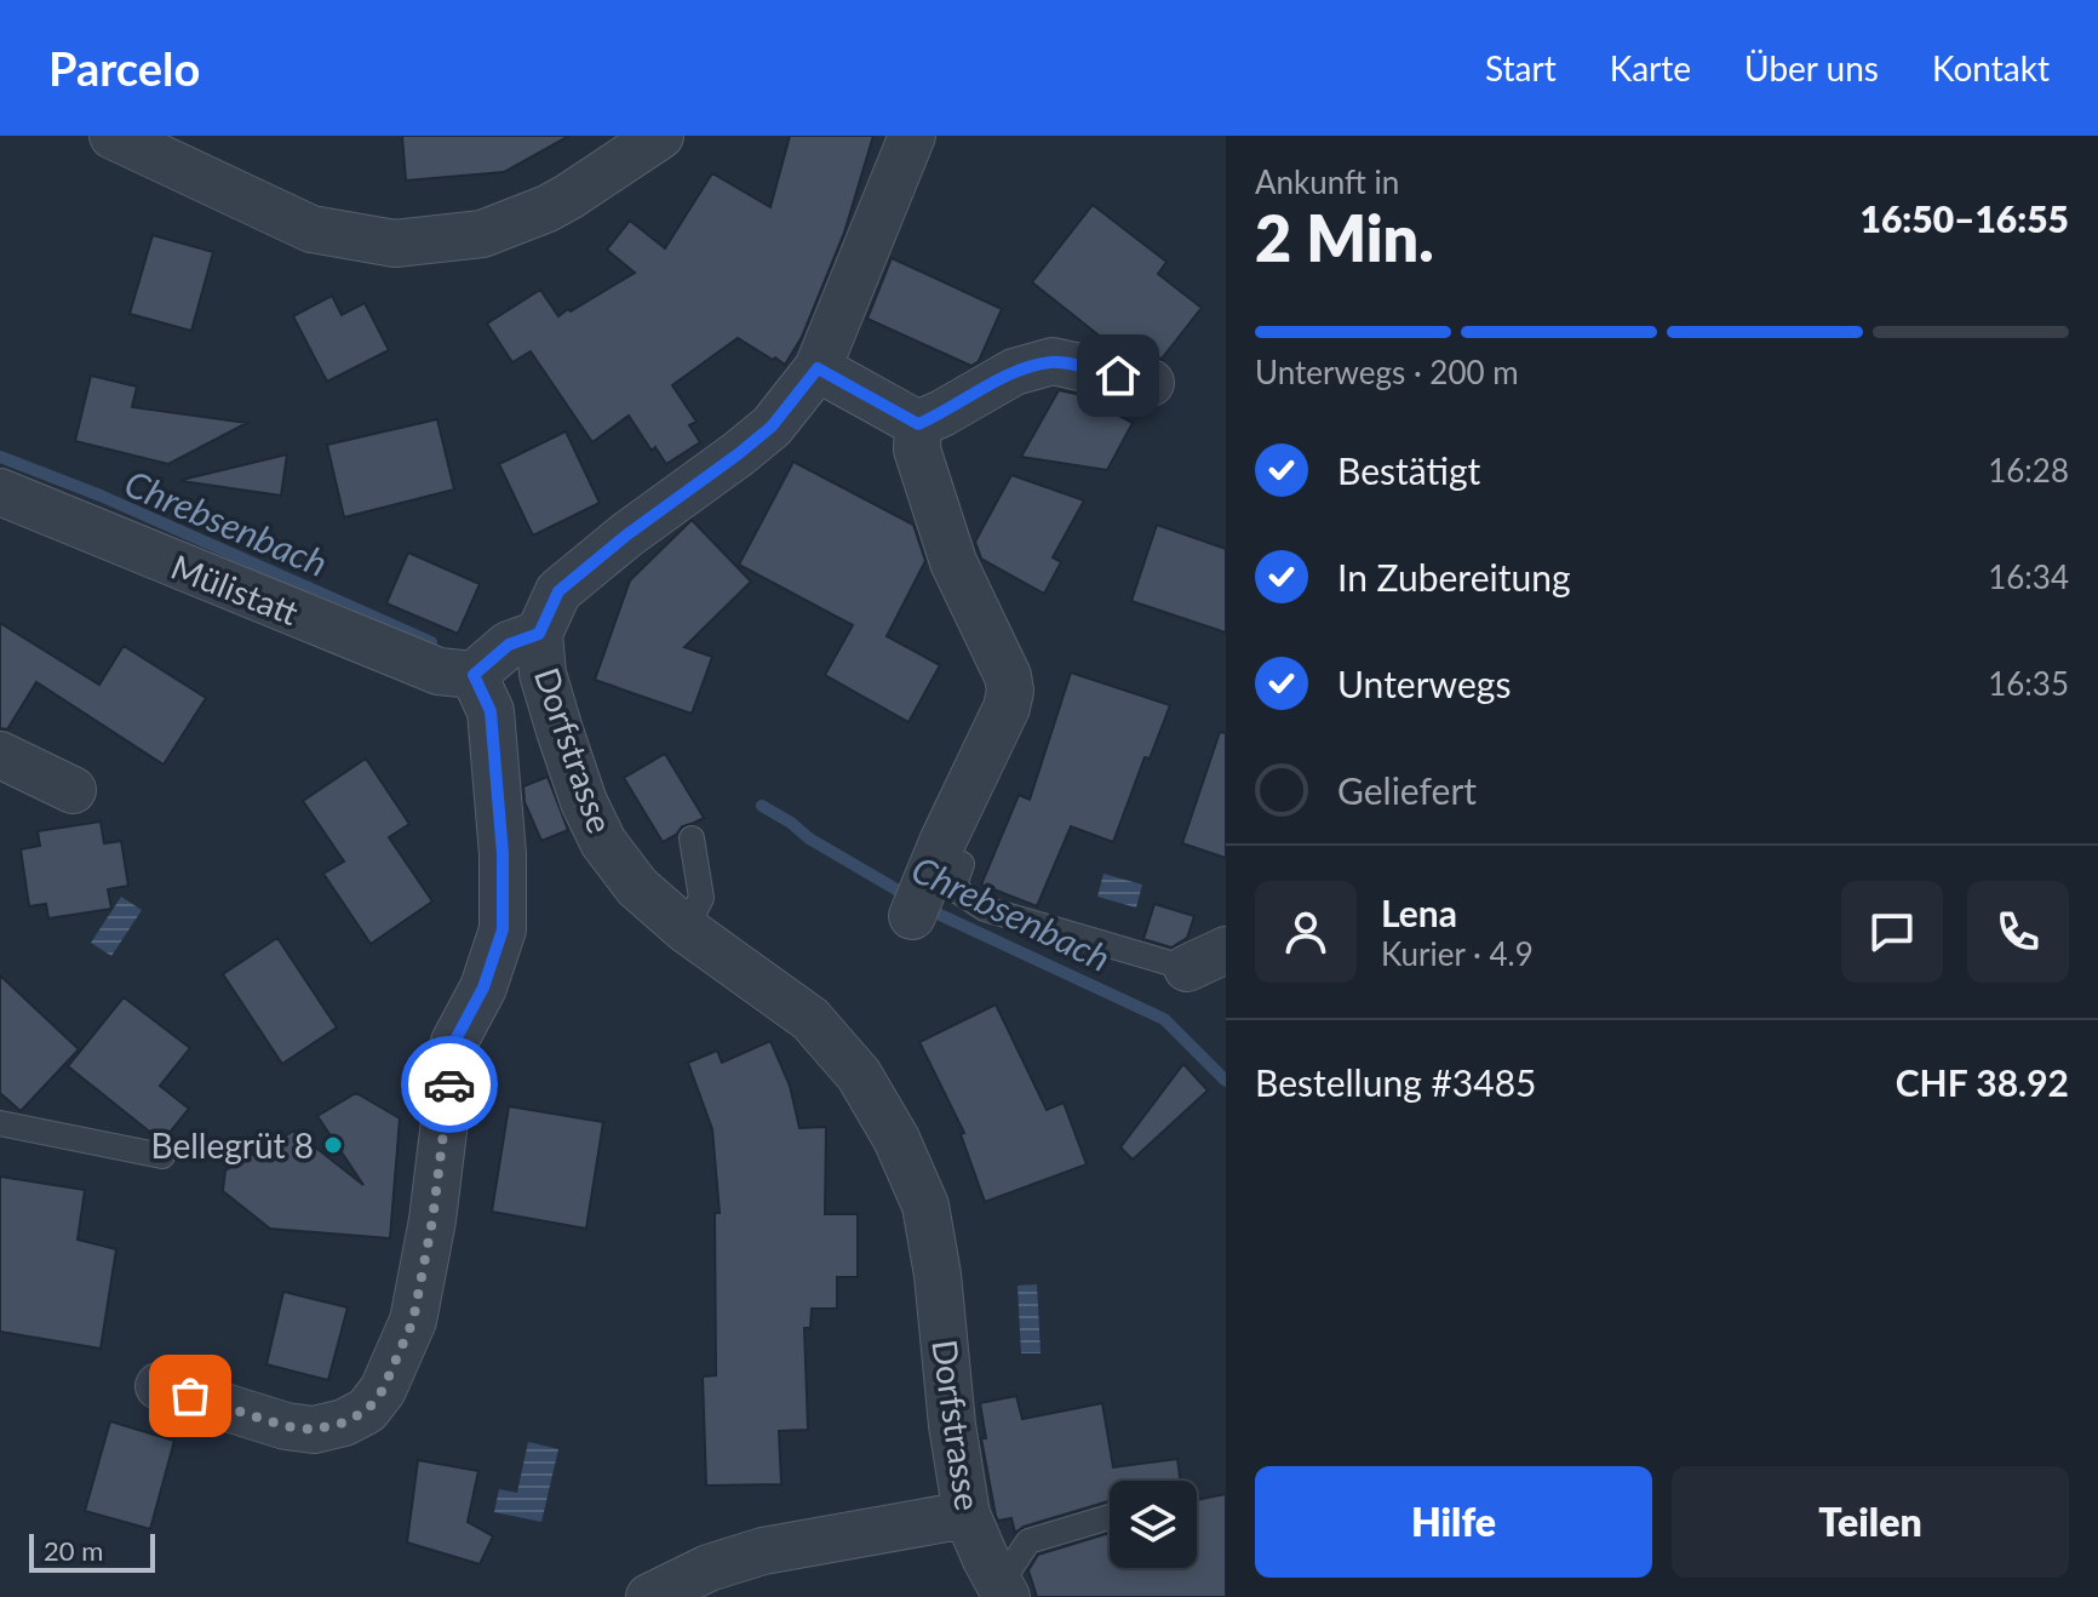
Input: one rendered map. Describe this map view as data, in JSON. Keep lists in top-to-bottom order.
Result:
{
  "streets": {
    "street": ["Mülistatt", "Dorfstrasse"]
  },
  "water": ["Chrebsenbach"],
  "places": ["Bellegrüt 8"],
  "scale_bar": "20 m",
  "page": {
    "header": "Parcelo",
    "nav": [
      "Start",
      "Karte",
      "Über uns",
      "Kontakt"
    ],
    "heading": ["2 Min.", "Ankunft in", "16:50–16:55"],
    "panel": [
      "Lena",
      "Kurier · 4.9",
      "Bestellung #3485",
      "CHF 38.92"
    ],
    "bar": "Unterwegs · 200 m",
    "list": [
      ["Bestätigt", "16:28"],
      ["In Zubereitung", "16:34"],
      ["Unterwegs", "16:35"],
      "Geliefert"
    ],
    "buttons": ["Hilfe", "Teilen"],
    "scale": "20 m"
  }
}
